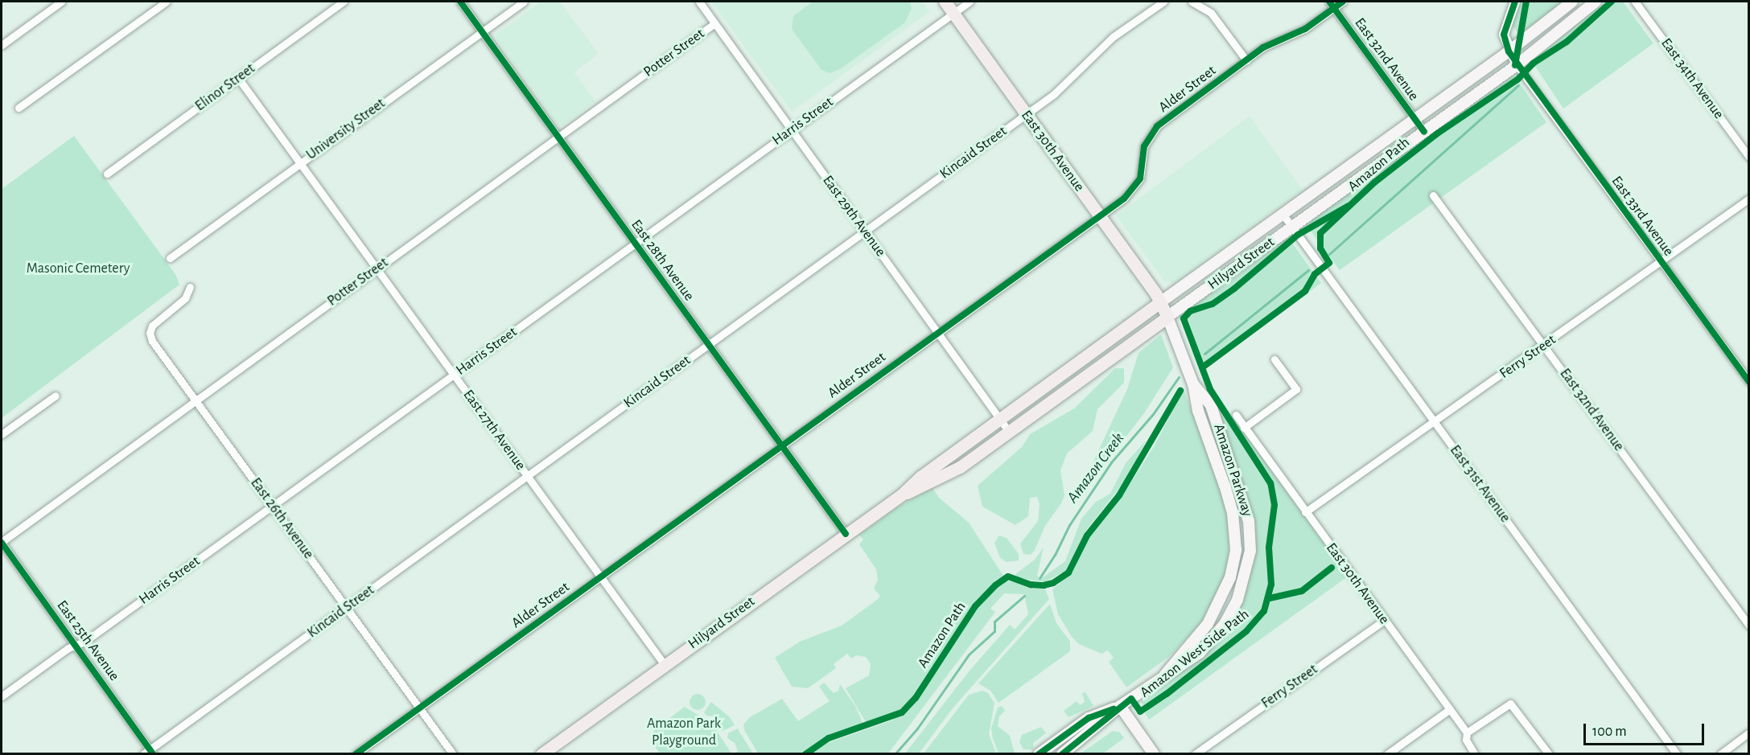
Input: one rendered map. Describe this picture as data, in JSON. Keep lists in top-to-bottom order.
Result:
{
  "streets": {
    "main road": ["East 30th Avenue", "Hilyard Street", "Amazon Parkway"],
    "street": [
      "Potter Street",
      "East 32nd Avenue",
      "East 34th Avenue",
      "Elinor Street",
      "Alder Street",
      "Harris Street",
      "University Street",
      "Kincaid Street",
      "East 29th Avenue",
      "East 33rd Avenue",
      "East 28th Avenue",
      "Ferry Street",
      "East 27th Avenue",
      "East 31st Avenue",
      "East 26th Avenue",
      "East 25th Avenue"
    ],
    "cycle path": ["Amazon Path", "Amazon West Side Path"]
  },
  "crossings": [
    ["Potter Street", "East 29th Avenue"],
    ["Potter Street", "East 28th Avenue"],
    ["Potter Street", "East 27th Avenue"],
    ["Potter Street", "East 26th Avenue"],
    ["Potter Street", "East 25th Avenue"],
    ["East 32nd Avenue", "Alder Street"],
    ["East 32nd Avenue", "Hilyard Street"],
    ["East 32nd Avenue", "Ferry Street"],
    ["Elinor Street", "East 27th Avenue"],
    ["Alder Street", "East 30th Avenue"],
    ["Alder Street", "East 29th Avenue"],
    ["Alder Street", "East 28th Avenue"],
    ["Alder Street", "East 27th Avenue"],
    ["Alder Street", "East 26th Avenue"],
    ["Harris Street", "East 30th Avenue"],
    ["Harris Street", "East 29th Avenue"],
    ["Harris Street", "East 28th Avenue"],
    ["Harris Street", "East 27th Avenue"],
    ["Harris Street", "East 26th Avenue"],
    ["Harris Street", "East 25th Avenue"],
    ["University Street", "East 28th Avenue"],
    ["University Street", "East 27th Avenue"],
    ["East 30th Avenue", "Kincaid Street"],
    ["East 30th Avenue", "Hilyard Street"],
    ["East 30th Avenue", "Ferry Street"],
    ["East 30th Avenue", "Amazon Parkway"],
    ["Kincaid Street", "East 29th Avenue"],
    ["Kincaid Street", "East 28th Avenue"],
    ["Kincaid Street", "East 27th Avenue"],
    ["Kincaid Street", "East 26th Avenue"],
    ["Kincaid Street", "East 25th Avenue"],
    ["East 29th Avenue", "Hilyard Street"],
    ["East 33rd Avenue", "Hilyard Street"],
    ["East 33rd Avenue", "Ferry Street"],
    ["East 28th Avenue", "Hilyard Street"],
    ["Hilyard Street", "East 27th Avenue"],
    ["Hilyard Street", "Amazon Parkway"],
    ["Hilyard Street", "East 31st Avenue"],
    ["Ferry Street", "East 31st Avenue"]
  ],
  "water": ["Amazon Creek"],
  "parks": ["Masonic Cemetery", "Amazon Park Playground"],
  "scale_bar": "100 m"
}
